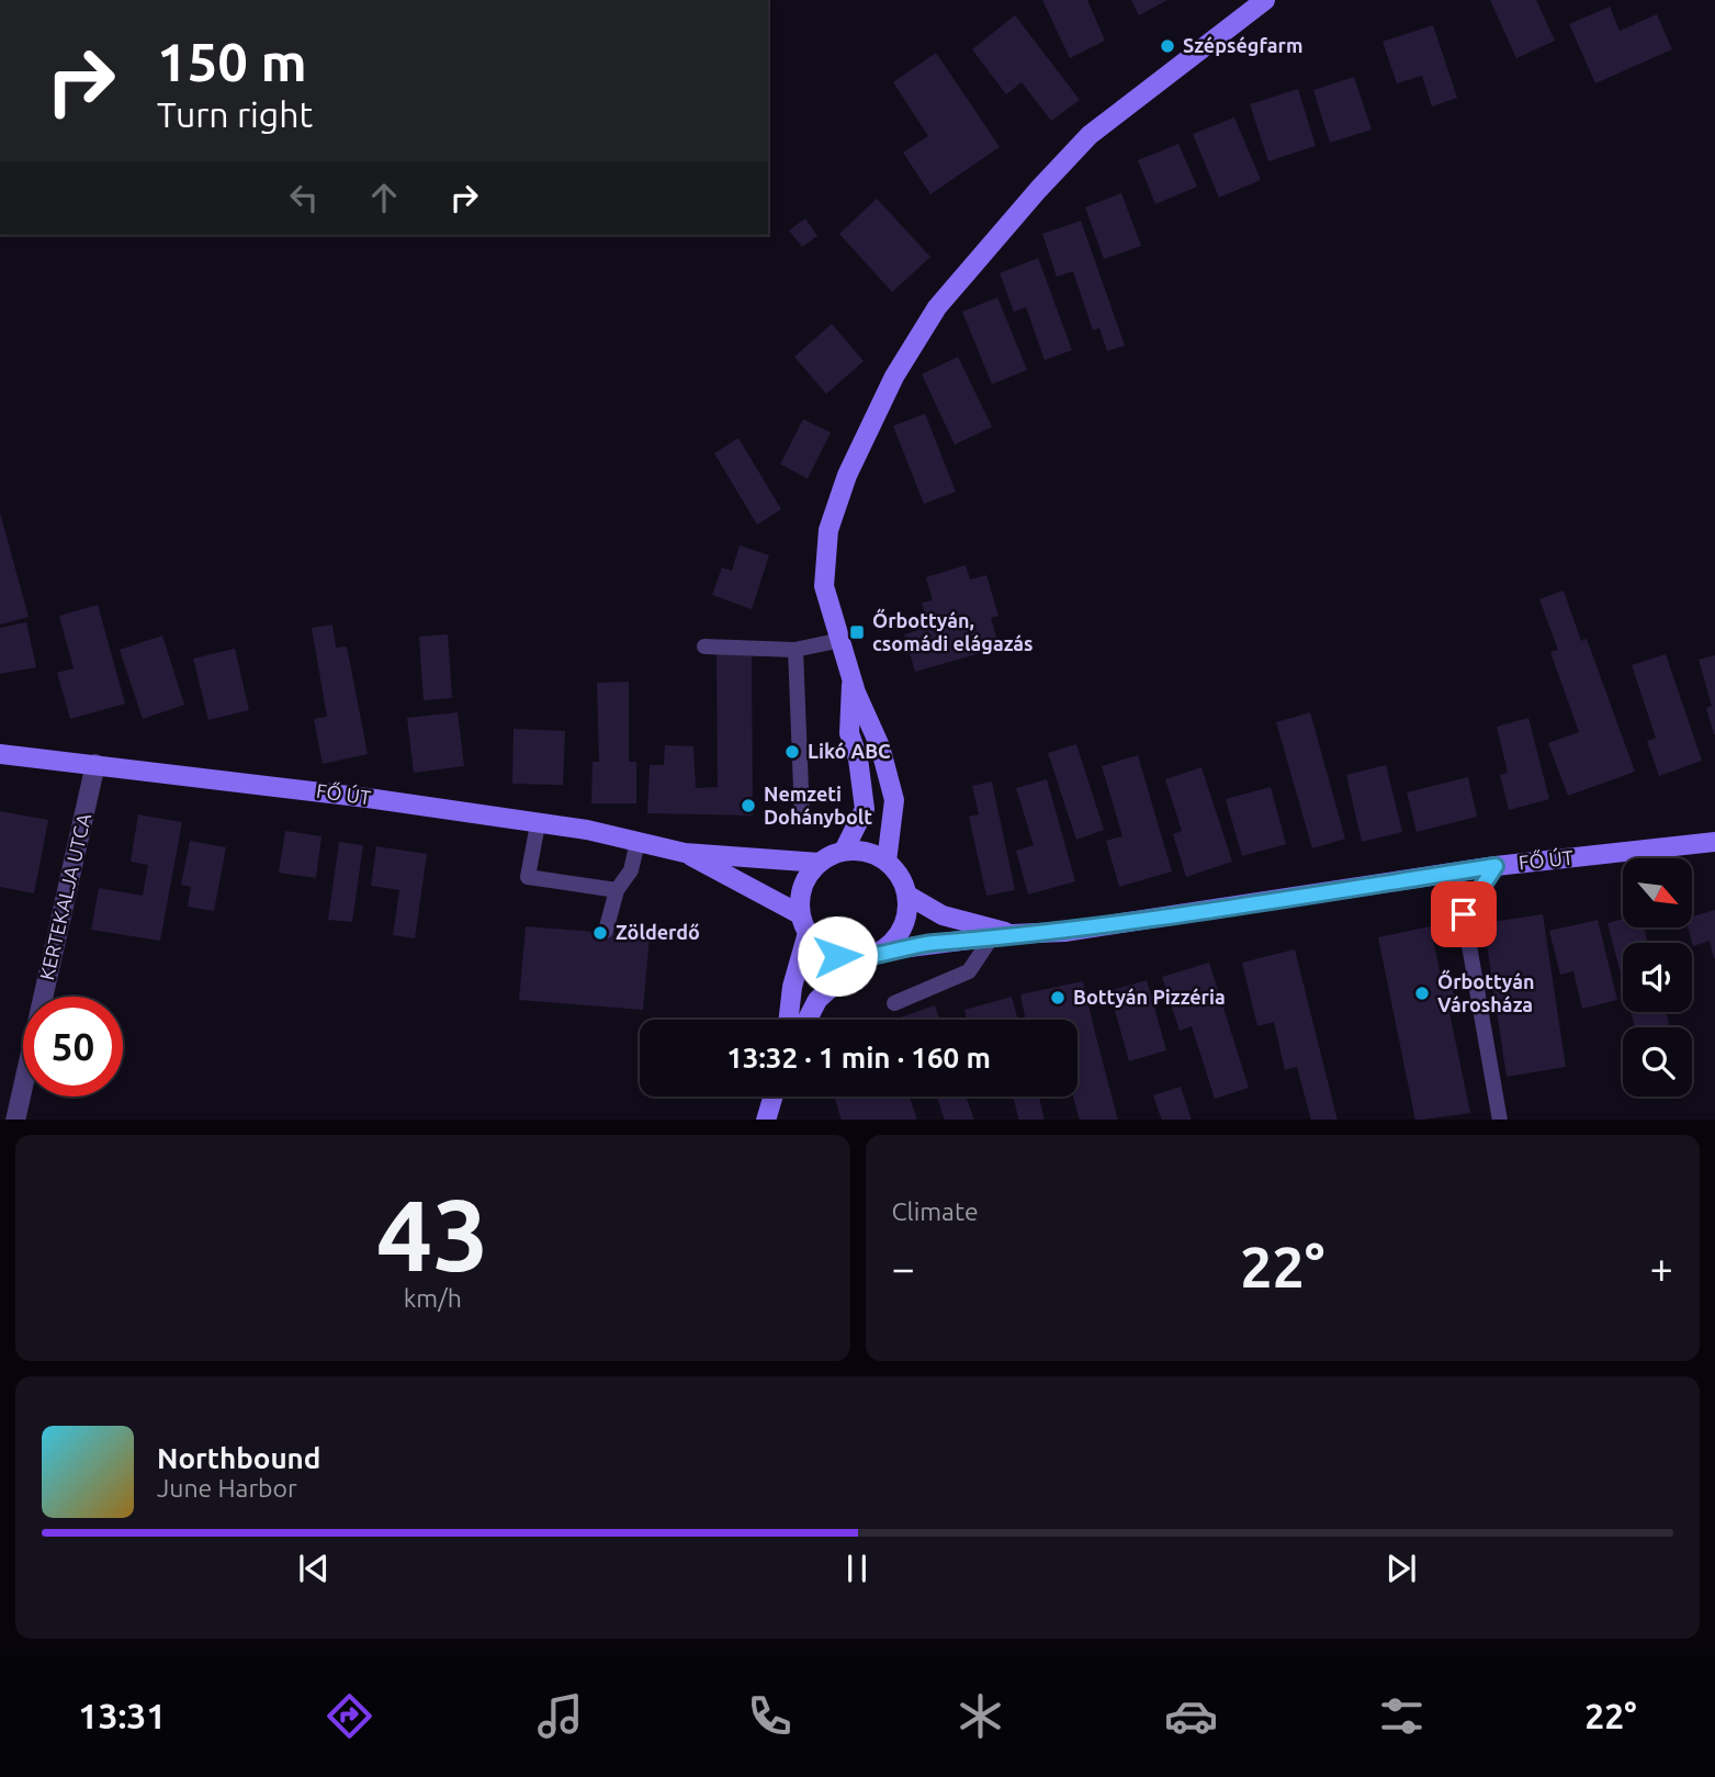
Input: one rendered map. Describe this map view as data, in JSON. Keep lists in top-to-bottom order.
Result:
{
  "streets": {
    "main road": ["FŐ ÚT"],
    "street": ["KERTEKALJA UTCA"]
  },
  "crossings": [
    ["FŐ ÚT", "KERTEKALJA UTCA"]
  ],
  "places": {
    "other": [
      "Szépségfarm",
      "Likó ABC",
      "Nemzeti Dohánybolt",
      "Zölderdő",
      "Őrbottyán Városháza",
      "Bottyán Pizzéria"
    ],
    "transit": ["Őrbottyán, csomádi elágazás"]
  },
  "north": "bottom right",
  "page": {
    "turn": ["150 m", "Turn right"],
    "limit": "50",
    "trip": "13:32 · 1 min · 160 m",
    "tile": [
      ["43", "km/h"],
      "Climate"
    ],
    "heat": ["−", "22°", "+"],
    "song": ["Northbound", "June Harbor"],
    "tabs": ["13:31", "22°"]
  }
}
